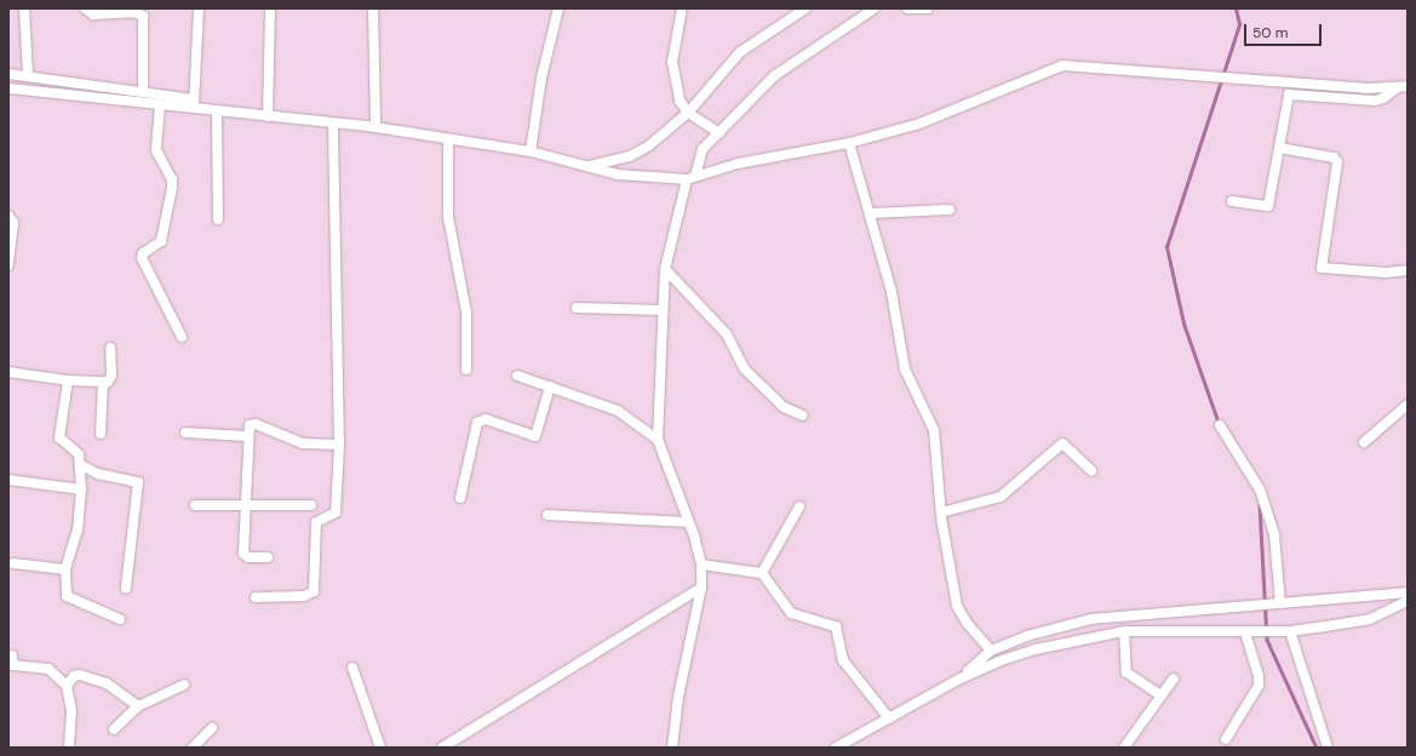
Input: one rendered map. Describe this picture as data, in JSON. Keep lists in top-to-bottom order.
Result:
{
  "scale_bar": "50 m"
}
